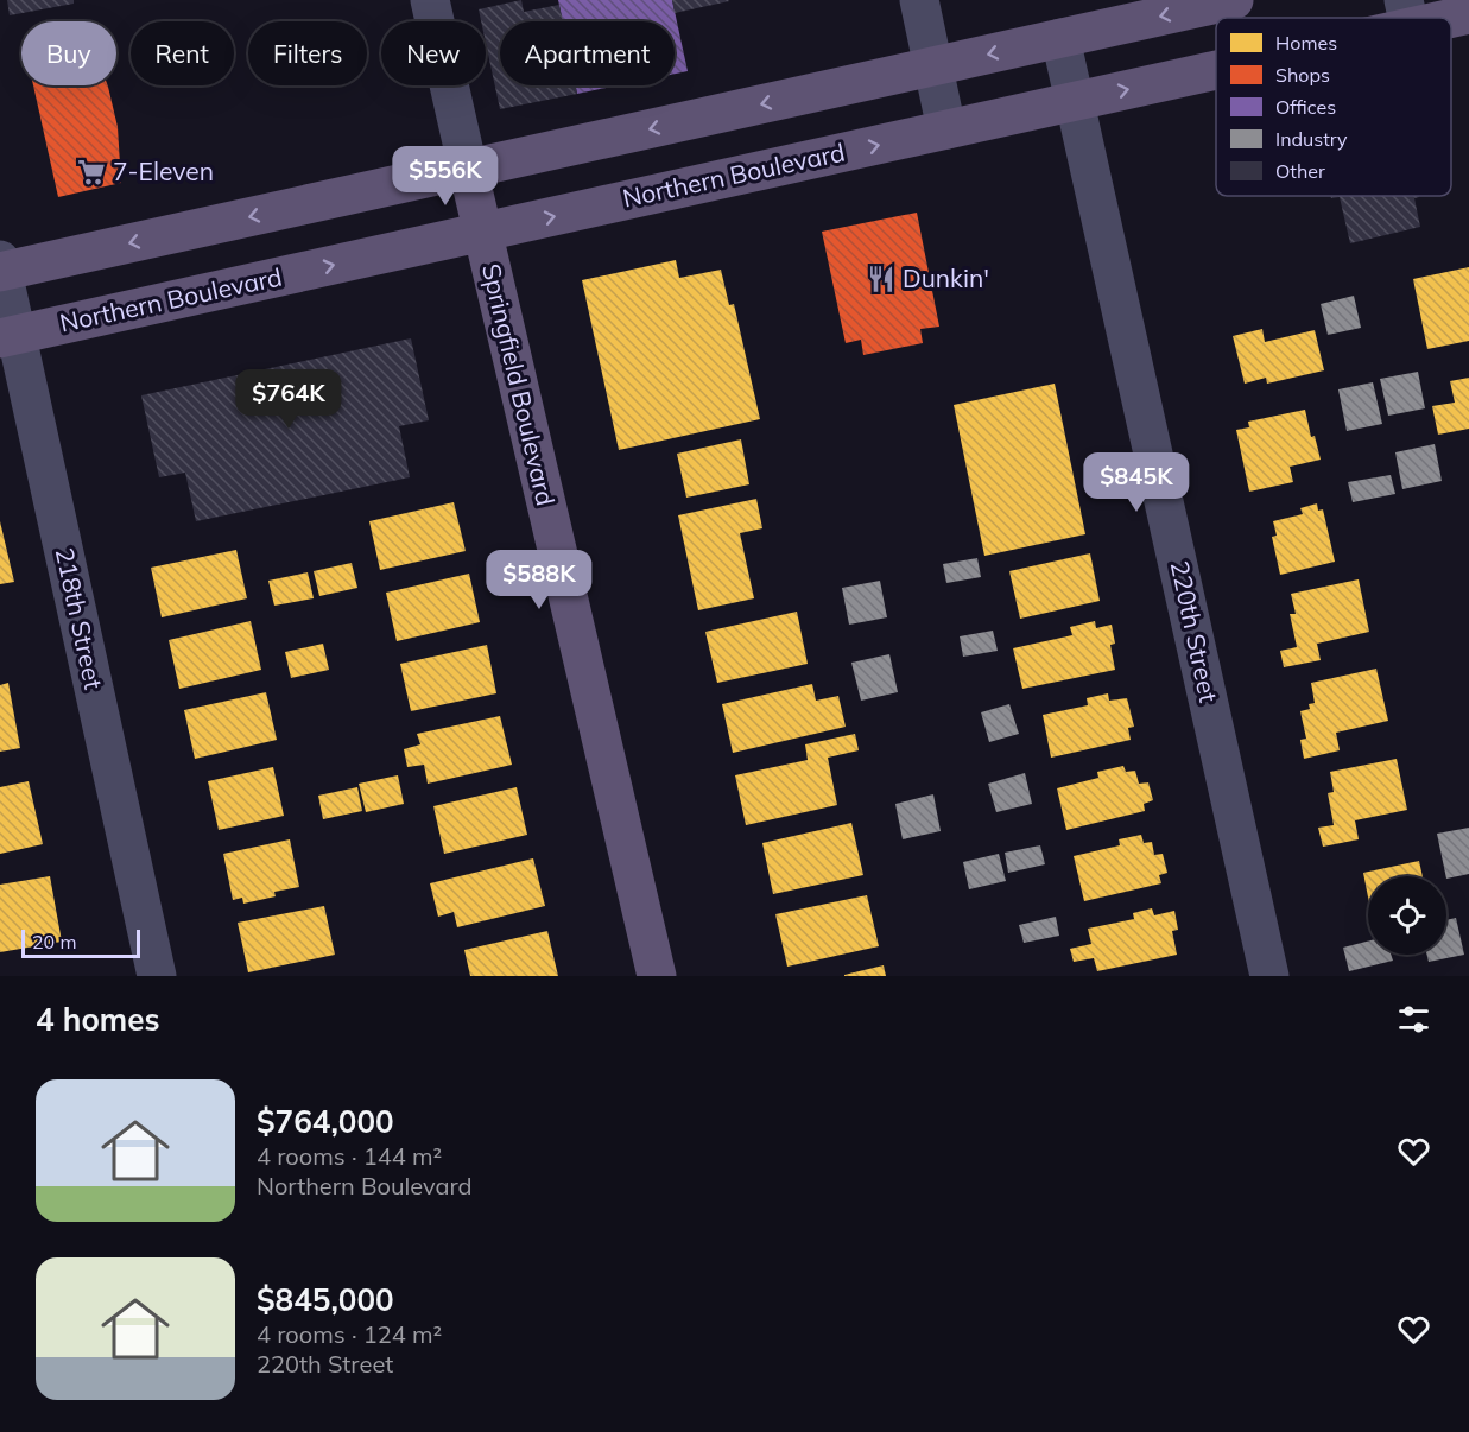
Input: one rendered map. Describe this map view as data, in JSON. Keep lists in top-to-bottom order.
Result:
{
  "streets": {
    "main road": ["Northern Boulevard", "Springfield Boulevard"],
    "street": ["218th Street", "220th Street"]
  },
  "crossings": [
    ["Northern Boulevard", "Springfield Boulevard"],
    ["Northern Boulevard", "218th Street"],
    ["Northern Boulevard", "220th Street"]
  ],
  "places": {
    "supermarket": ["7-Eleven"],
    "restaurant": ["Dunkin'"]
  },
  "legend": [
    "Homes",
    "Shops",
    "Offices",
    "Industry",
    "Other"
  ],
  "scale_bar": "20 m",
  "page": {
    "chip": [
      "Buy",
      "Rent",
      "Filters",
      "New",
      "Apartment"
    ],
    "price": [
      "$556K",
      "$764K",
      "$845K",
      "$588K"
    ],
    "scale": "20 m",
    "heading": "4 homes",
    "list": [
      {
        "name": "$764,000",
        "note": "4 rooms · 144 m² · Northern Boulevard"
      },
      {
        "name": "$845,000",
        "note": "4 rooms · 124 m² · 220th Street"
      }
    ]
  }
}
